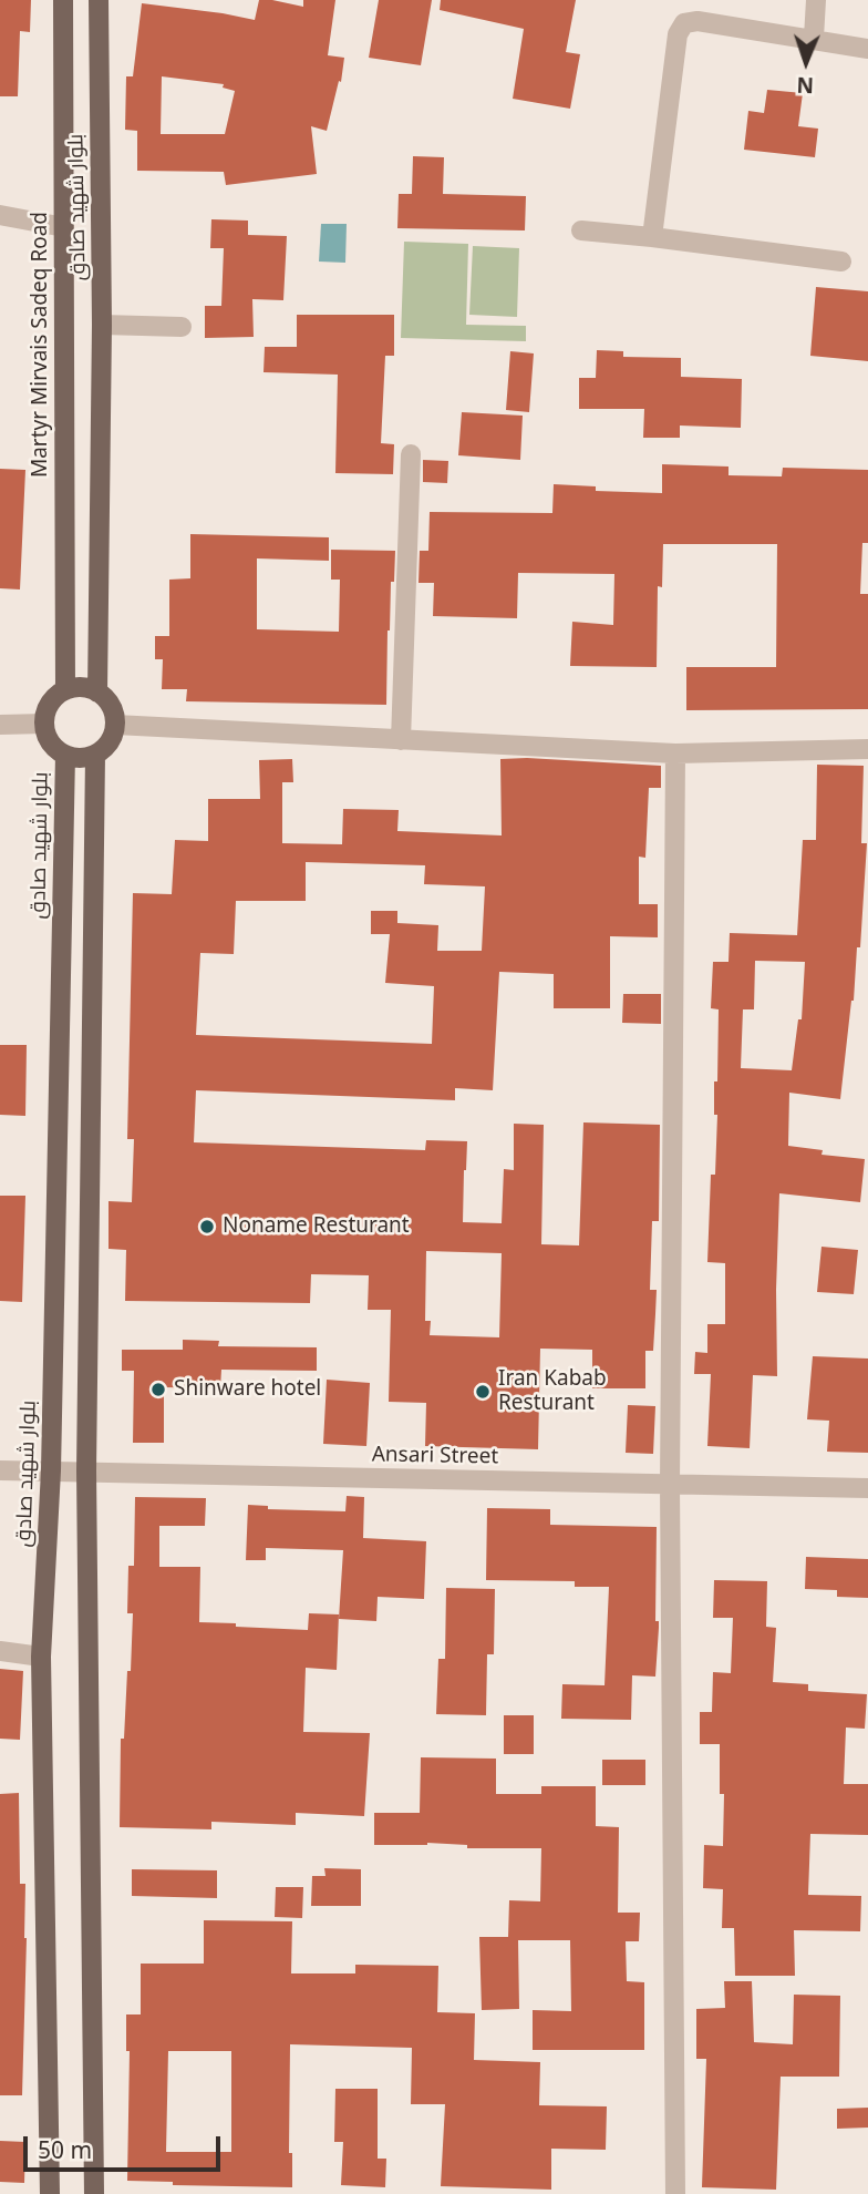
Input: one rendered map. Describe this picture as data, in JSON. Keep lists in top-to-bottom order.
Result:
{
  "streets": {
    "main road": ["بلوار شهید صادق", "Martyr Mirvais Sadeq Road"],
    "street": ["Ansari Street"]
  },
  "crossings": [
    ["بلوار شهید صادق", "Martyr Mirvais Sadeq Road"],
    ["بلوار شهید صادق", "Ansari Street"]
  ],
  "places": ["Noname Resturant", "Shinware hotel", "Iran Kabab Resturant"],
  "scale_bar": "50 m",
  "north": "bottom"
}
